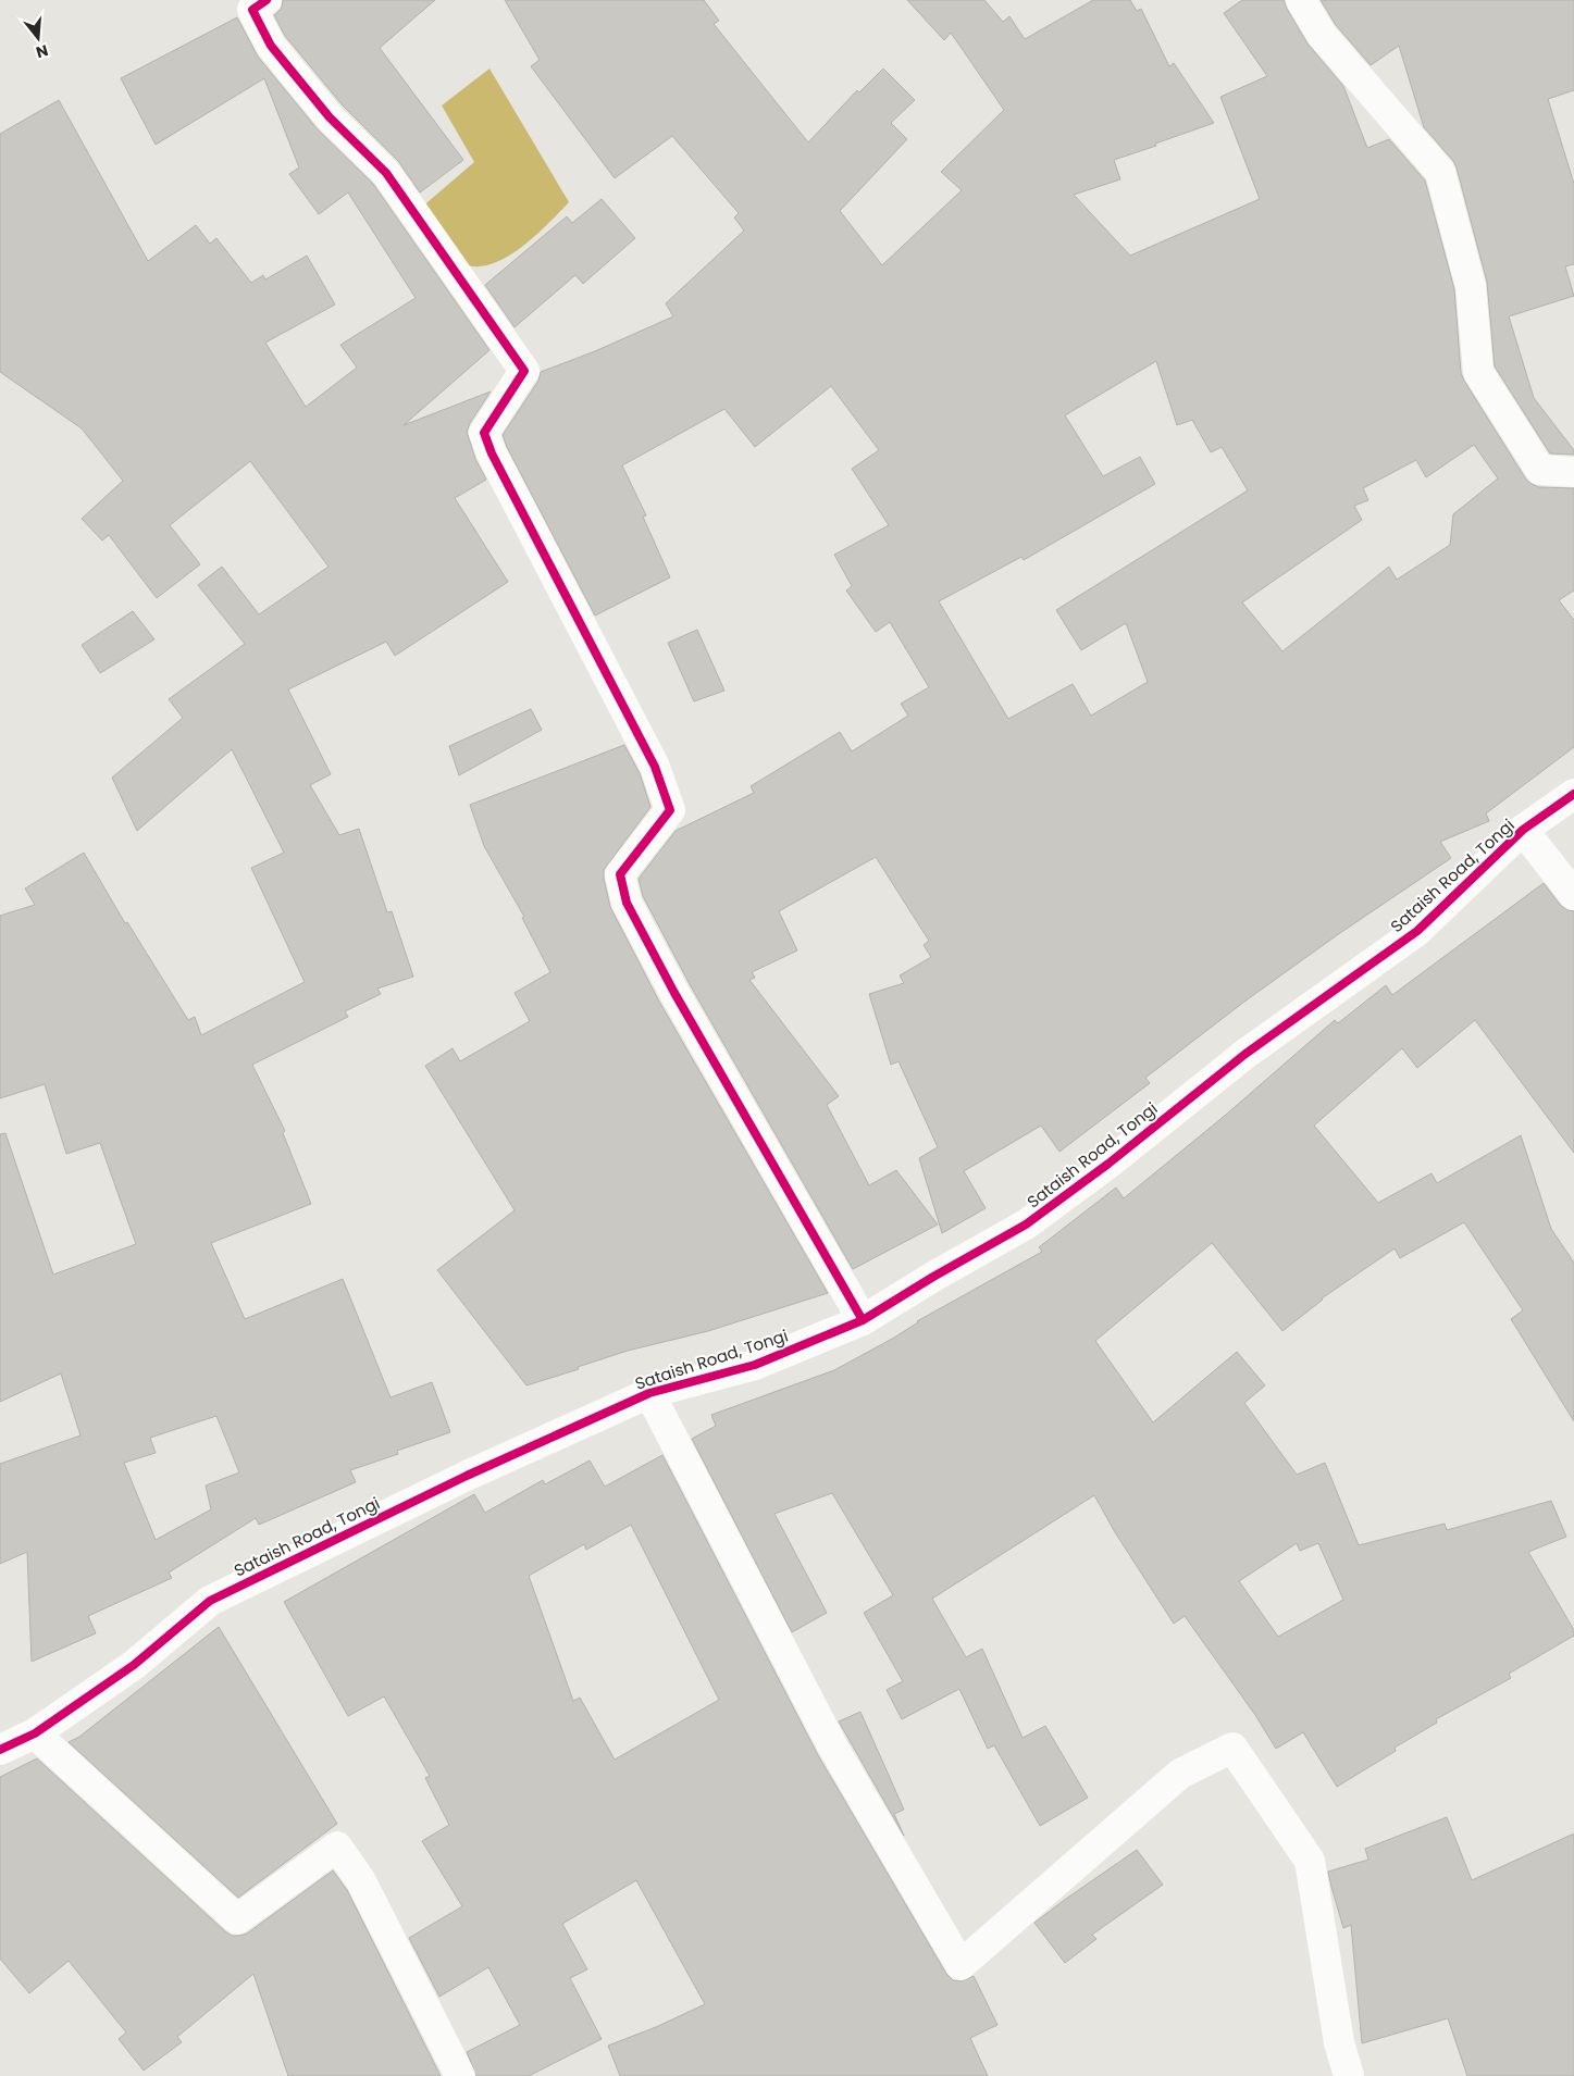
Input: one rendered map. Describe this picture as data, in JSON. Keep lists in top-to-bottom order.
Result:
{
  "streets": {
    "street": ["Sataish Road, Tongi"]
  },
  "north": "bottom"
}
